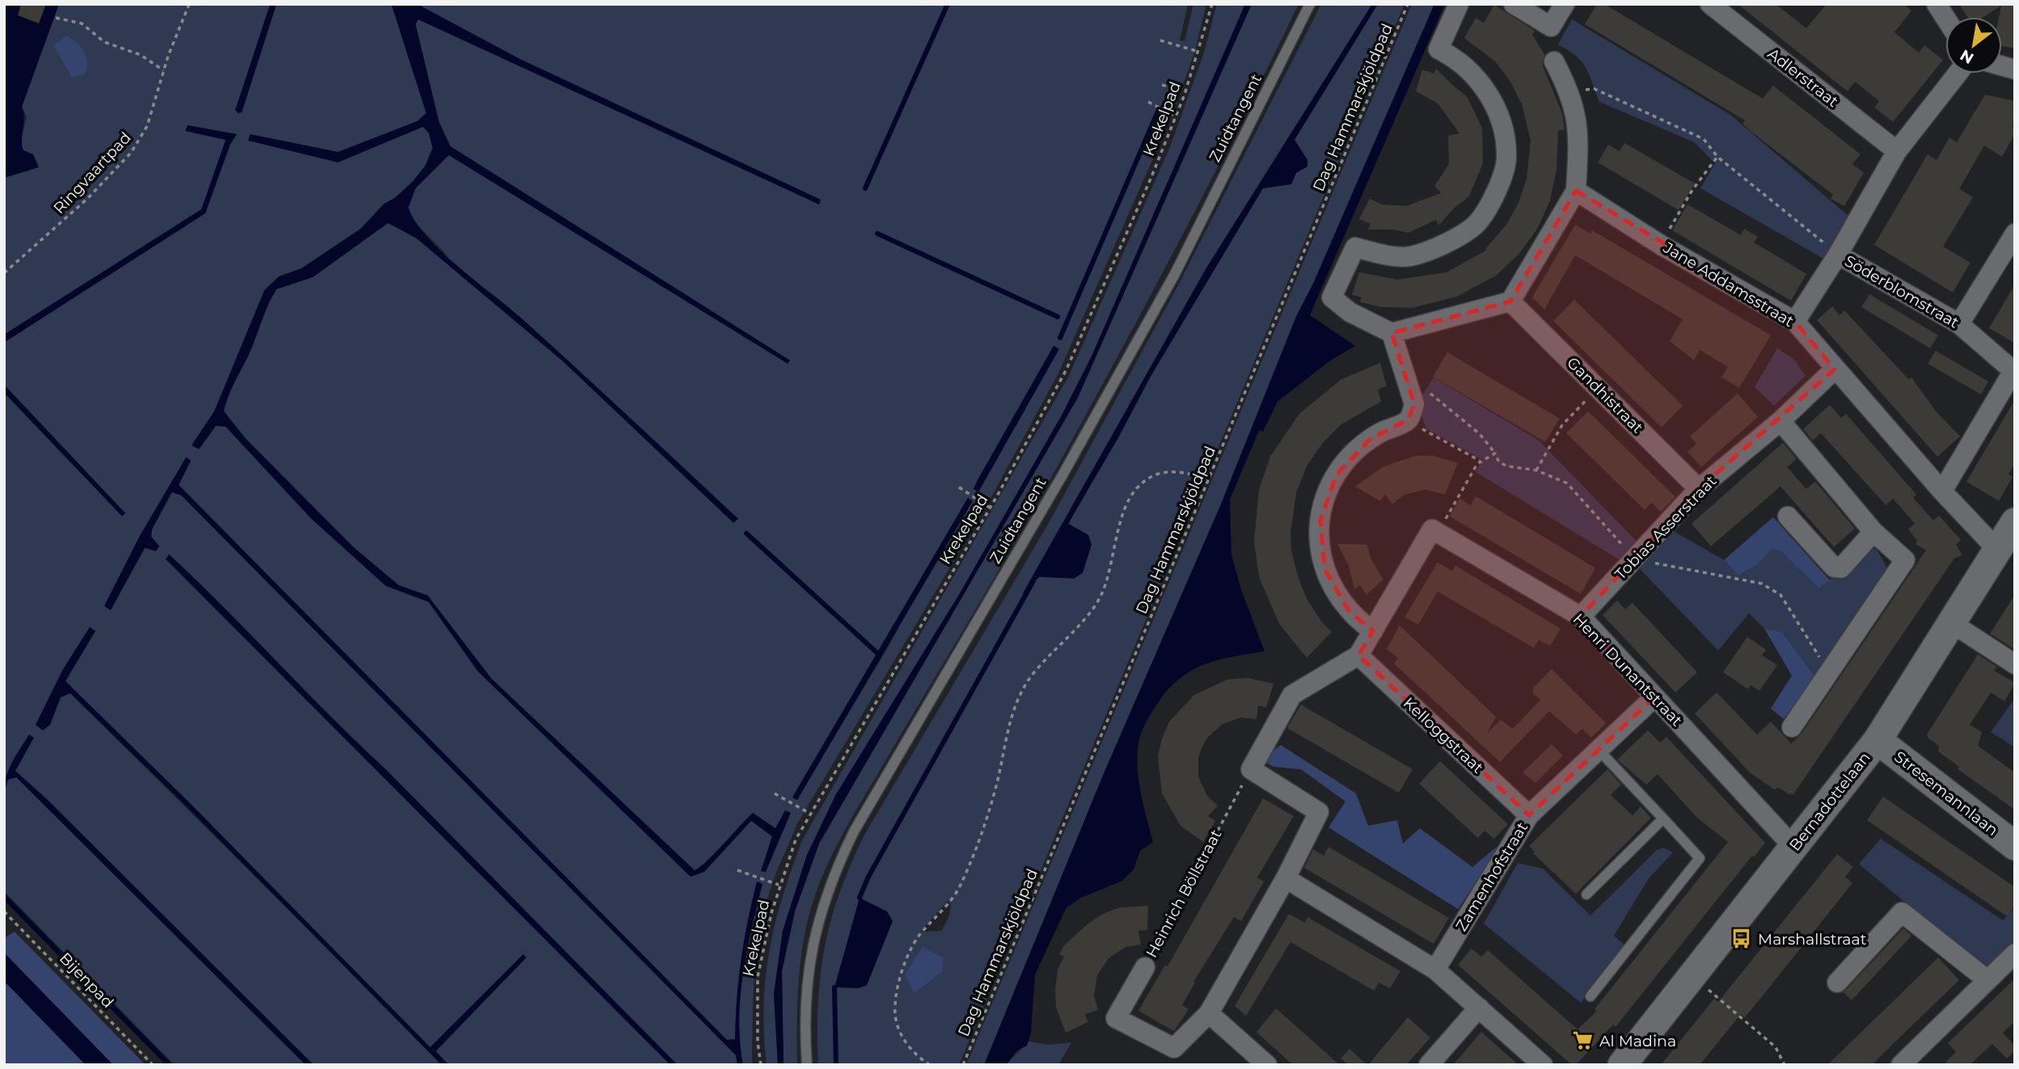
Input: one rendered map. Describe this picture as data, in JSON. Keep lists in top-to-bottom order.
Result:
{
  "streets": {
    "street": [
      "Adlerstraat",
      "Jane Addamsstraat",
      "Söderblomstraat",
      "Gandhistraat",
      "Tobias Asserstraat",
      "Henri Dunantstraat",
      "Kelloggstraat",
      "Stresemannlaan",
      "Bernadottelaan",
      "Zamenhofstraat",
      "Heinrich Böllstraat"
    ],
    "lane": ["Zuidtangent"],
    "path": [
      "Dag Hammarskjöldpad",
      "Krekelpad",
      "Ringvaartpad",
      "Bijenpad"
    ]
  },
  "crossings": [
    ["Jane Addamsstraat", "Söderblomstraat"],
    ["Jane Addamsstraat", "Tobias Asserstraat"],
    ["Jane Addamsstraat", "Bernadottelaan"],
    ["Gandhistraat", "Tobias Asserstraat"],
    ["Tobias Asserstraat", "Henri Dunantstraat"],
    ["Henri Dunantstraat", "Bernadottelaan"],
    ["Henri Dunantstraat", "Zamenhofstraat"],
    ["Kelloggstraat", "Zamenhofstraat"],
    ["Stresemannlaan", "Bernadottelaan"]
  ],
  "places": {
    "bus stop": ["Marshallstraat"],
    "supermarket": ["Al Madina"]
  },
  "north": "bottom left"
}
